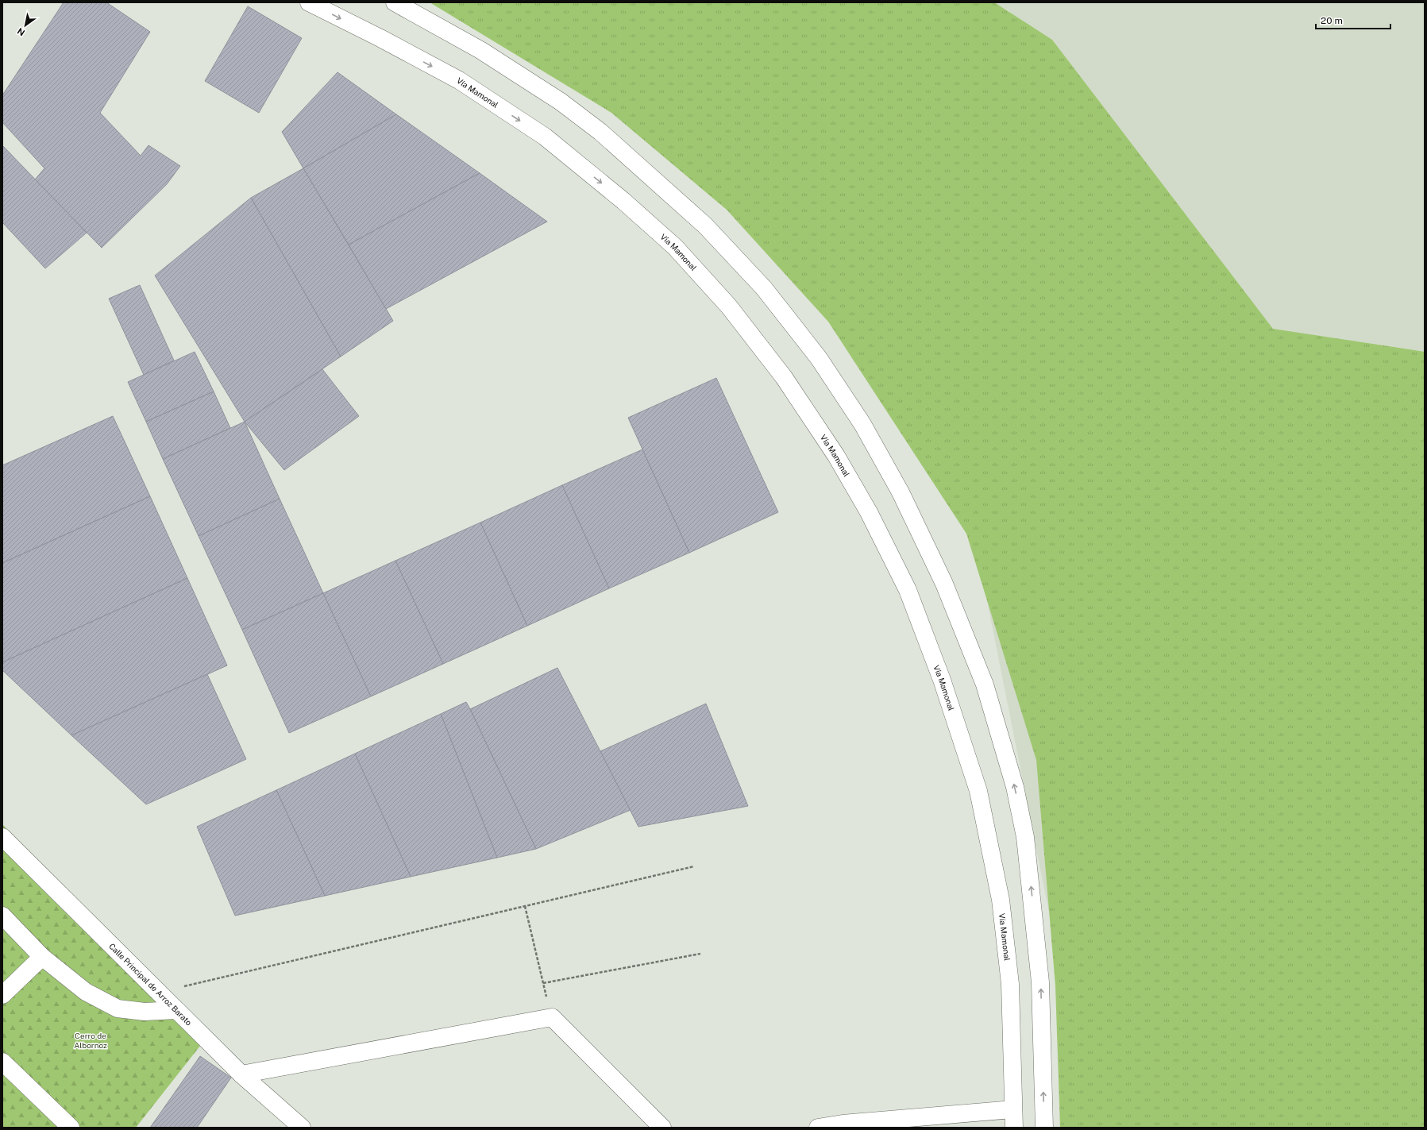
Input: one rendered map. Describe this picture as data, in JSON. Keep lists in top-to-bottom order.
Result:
{
  "streets": {
    "main road": ["Vía Mamonal", "Calle Principal de Arroz Barato"]
  },
  "parks": ["Cerro de Albornoz"],
  "scale_bar": "20 m",
  "north": "bottom left"
}
